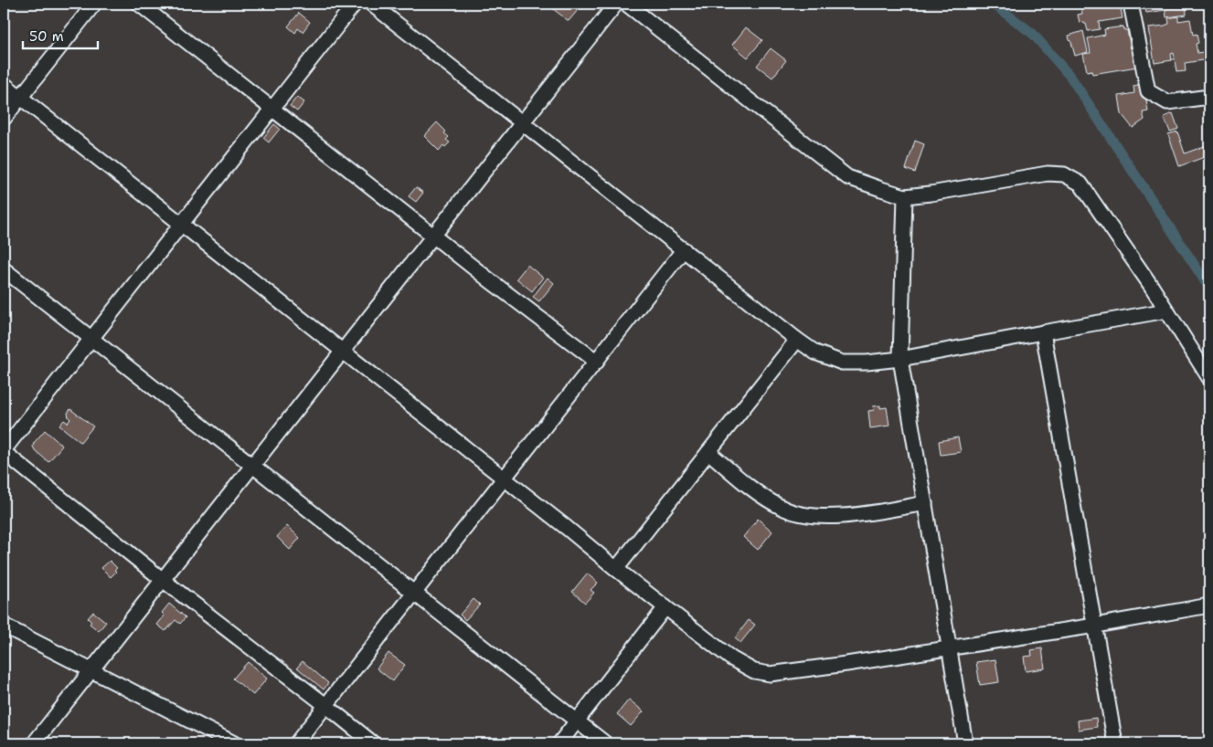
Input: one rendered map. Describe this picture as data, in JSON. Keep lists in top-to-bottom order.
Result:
{
  "scale_bar": "50 m"
}
